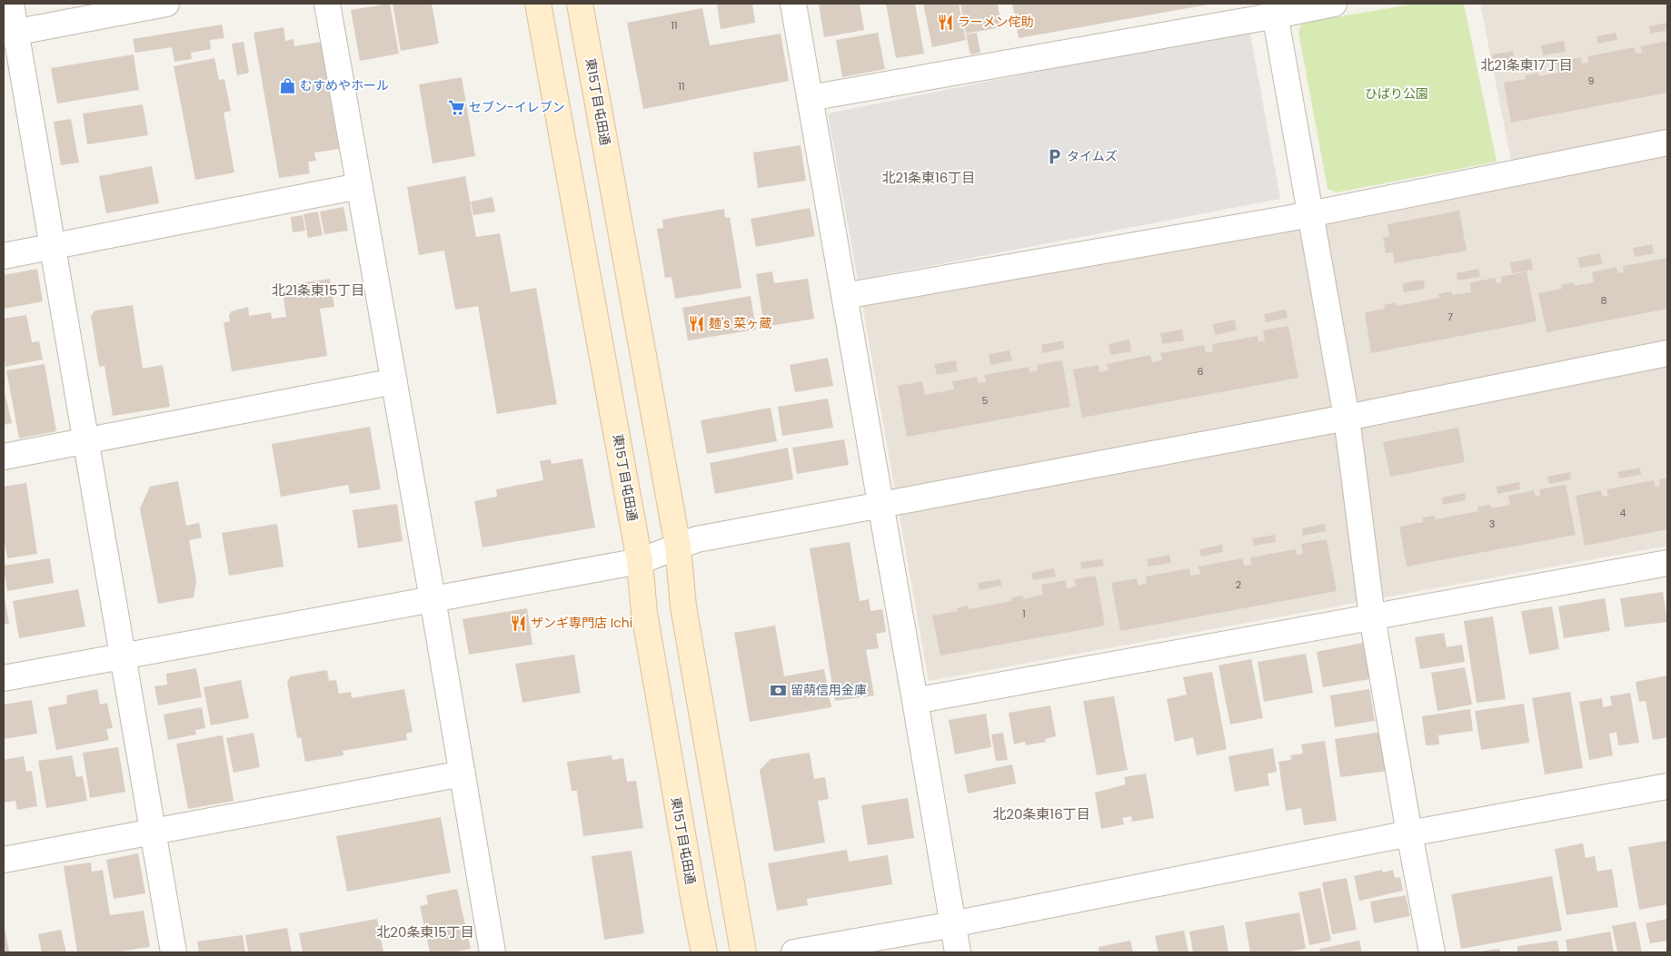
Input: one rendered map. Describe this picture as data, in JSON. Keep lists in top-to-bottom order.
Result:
{
  "streets": {
    "street": ["東15丁目屯田通"]
  },
  "districts": [
    "北21条東17丁目",
    "北21条東16丁目",
    "北21条東15丁目",
    "北20条東16丁目",
    "北20条東15丁目"
  ],
  "parks": ["ひばり公園"],
  "places": {
    "restaurant": ["ラーメン侘助", "麺's 菜ヶ蔵", "ザンギ専門店 Ichi"],
    "shop": ["むすめやホール"],
    "supermarket": ["セブン-イレブン"],
    "parking": ["タイムズ"],
    "bank": ["留萌信用金庫"]
  },
  "house_numbers": [
    "11",
    "9",
    "11",
    "8",
    "7",
    "6",
    "5",
    "4",
    "3",
    "2",
    "1"
  ]
}
